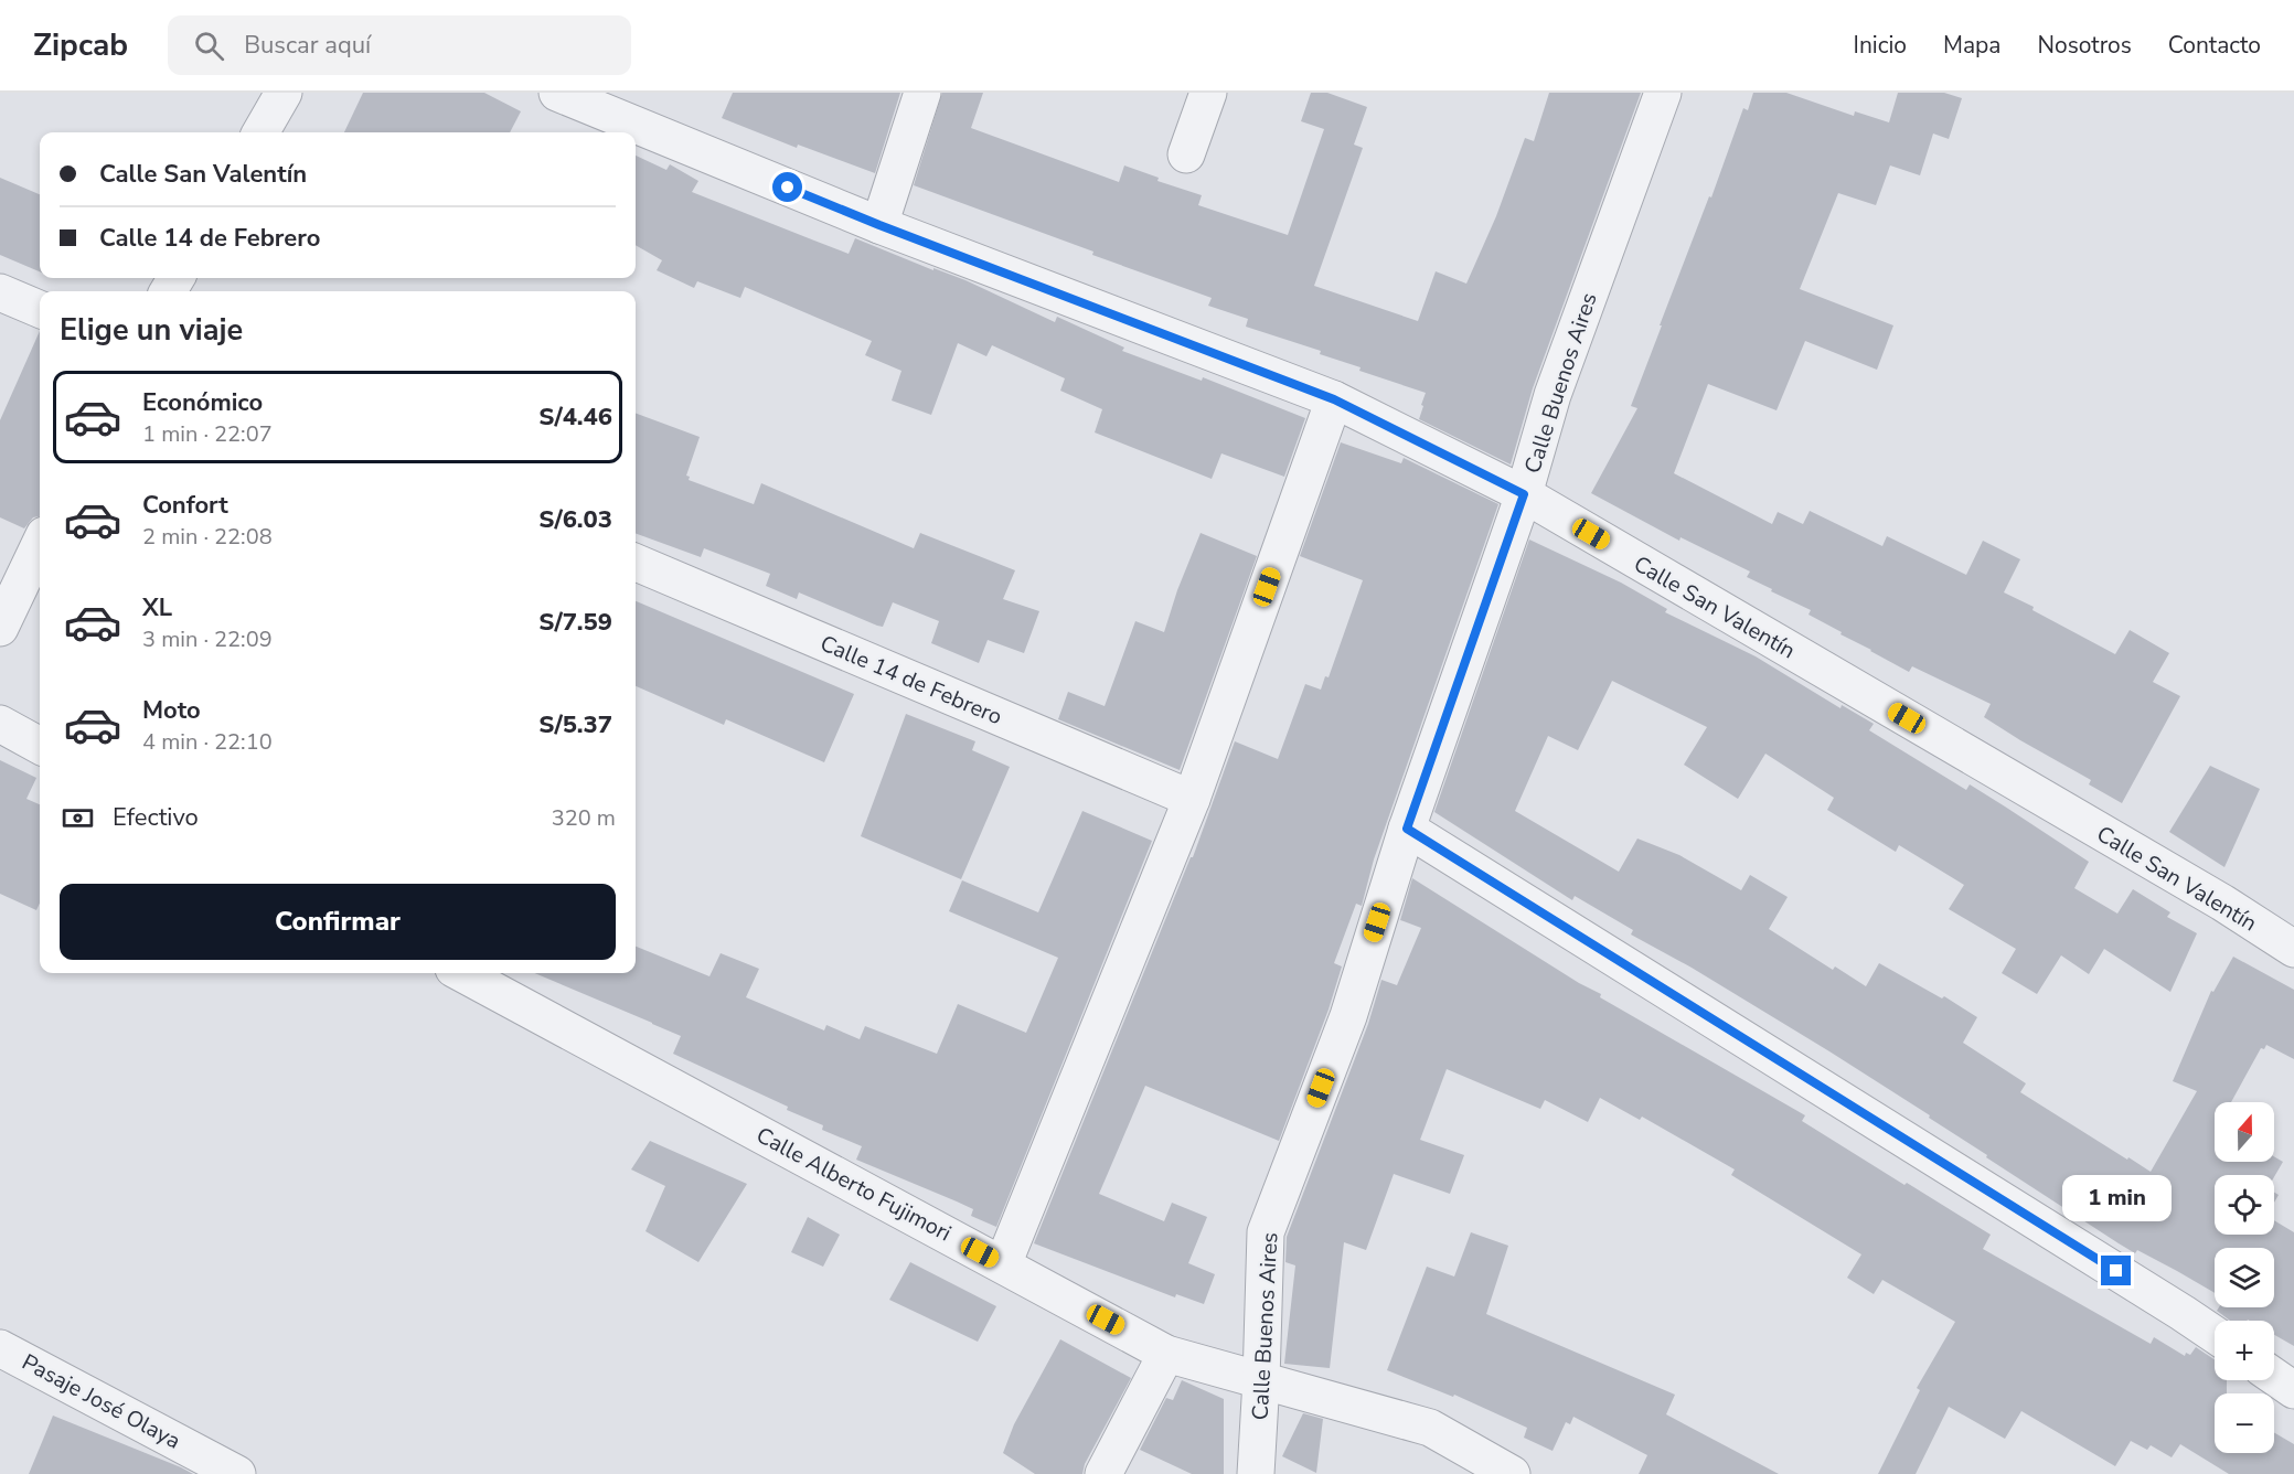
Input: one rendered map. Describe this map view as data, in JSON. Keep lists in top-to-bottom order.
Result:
{
  "streets": {
    "street": [
      "Calle Buenos Aires",
      "Calle San Valentín",
      "Calle 14 de Febrero",
      "Calle Alberto Fujimori",
      "Pasaje José Olaya"
    ]
  },
  "crossings": [
    ["Calle Buenos Aires", "Calle San Valentín"],
    ["Calle Buenos Aires", "Calle Alberto Fujimori"]
  ],
  "north": "top",
  "page": {
    "header": "Zipcab",
    "search": "Buscar aquí",
    "nav": [
      "Inicio",
      "Mapa",
      "Nosotros",
      "Contacto"
    ],
    "banner": ["Calle San Valentín", "Calle 14 de Febrero"],
    "heading": "Elige un viaje",
    "list": [
      {
        "name": "Económico",
        "note": "1 min · 22:07",
        "value": "S/4.46"
      },
      {
        "name": "Confort",
        "note": "2 min · 22:08",
        "value": "S/6.03"
      },
      {
        "name": "XL",
        "note": "3 min · 22:09",
        "value": "S/7.59"
      },
      {
        "name": "Moto",
        "note": "4 min · 22:10",
        "value": "S/5.37"
      }
    ],
    "pay": ["Efectivo", "320 m"],
    "buttons": "Confirmar",
    "map_buttons": ["+", "−"],
    "bubble": "1 min"
  }
}
